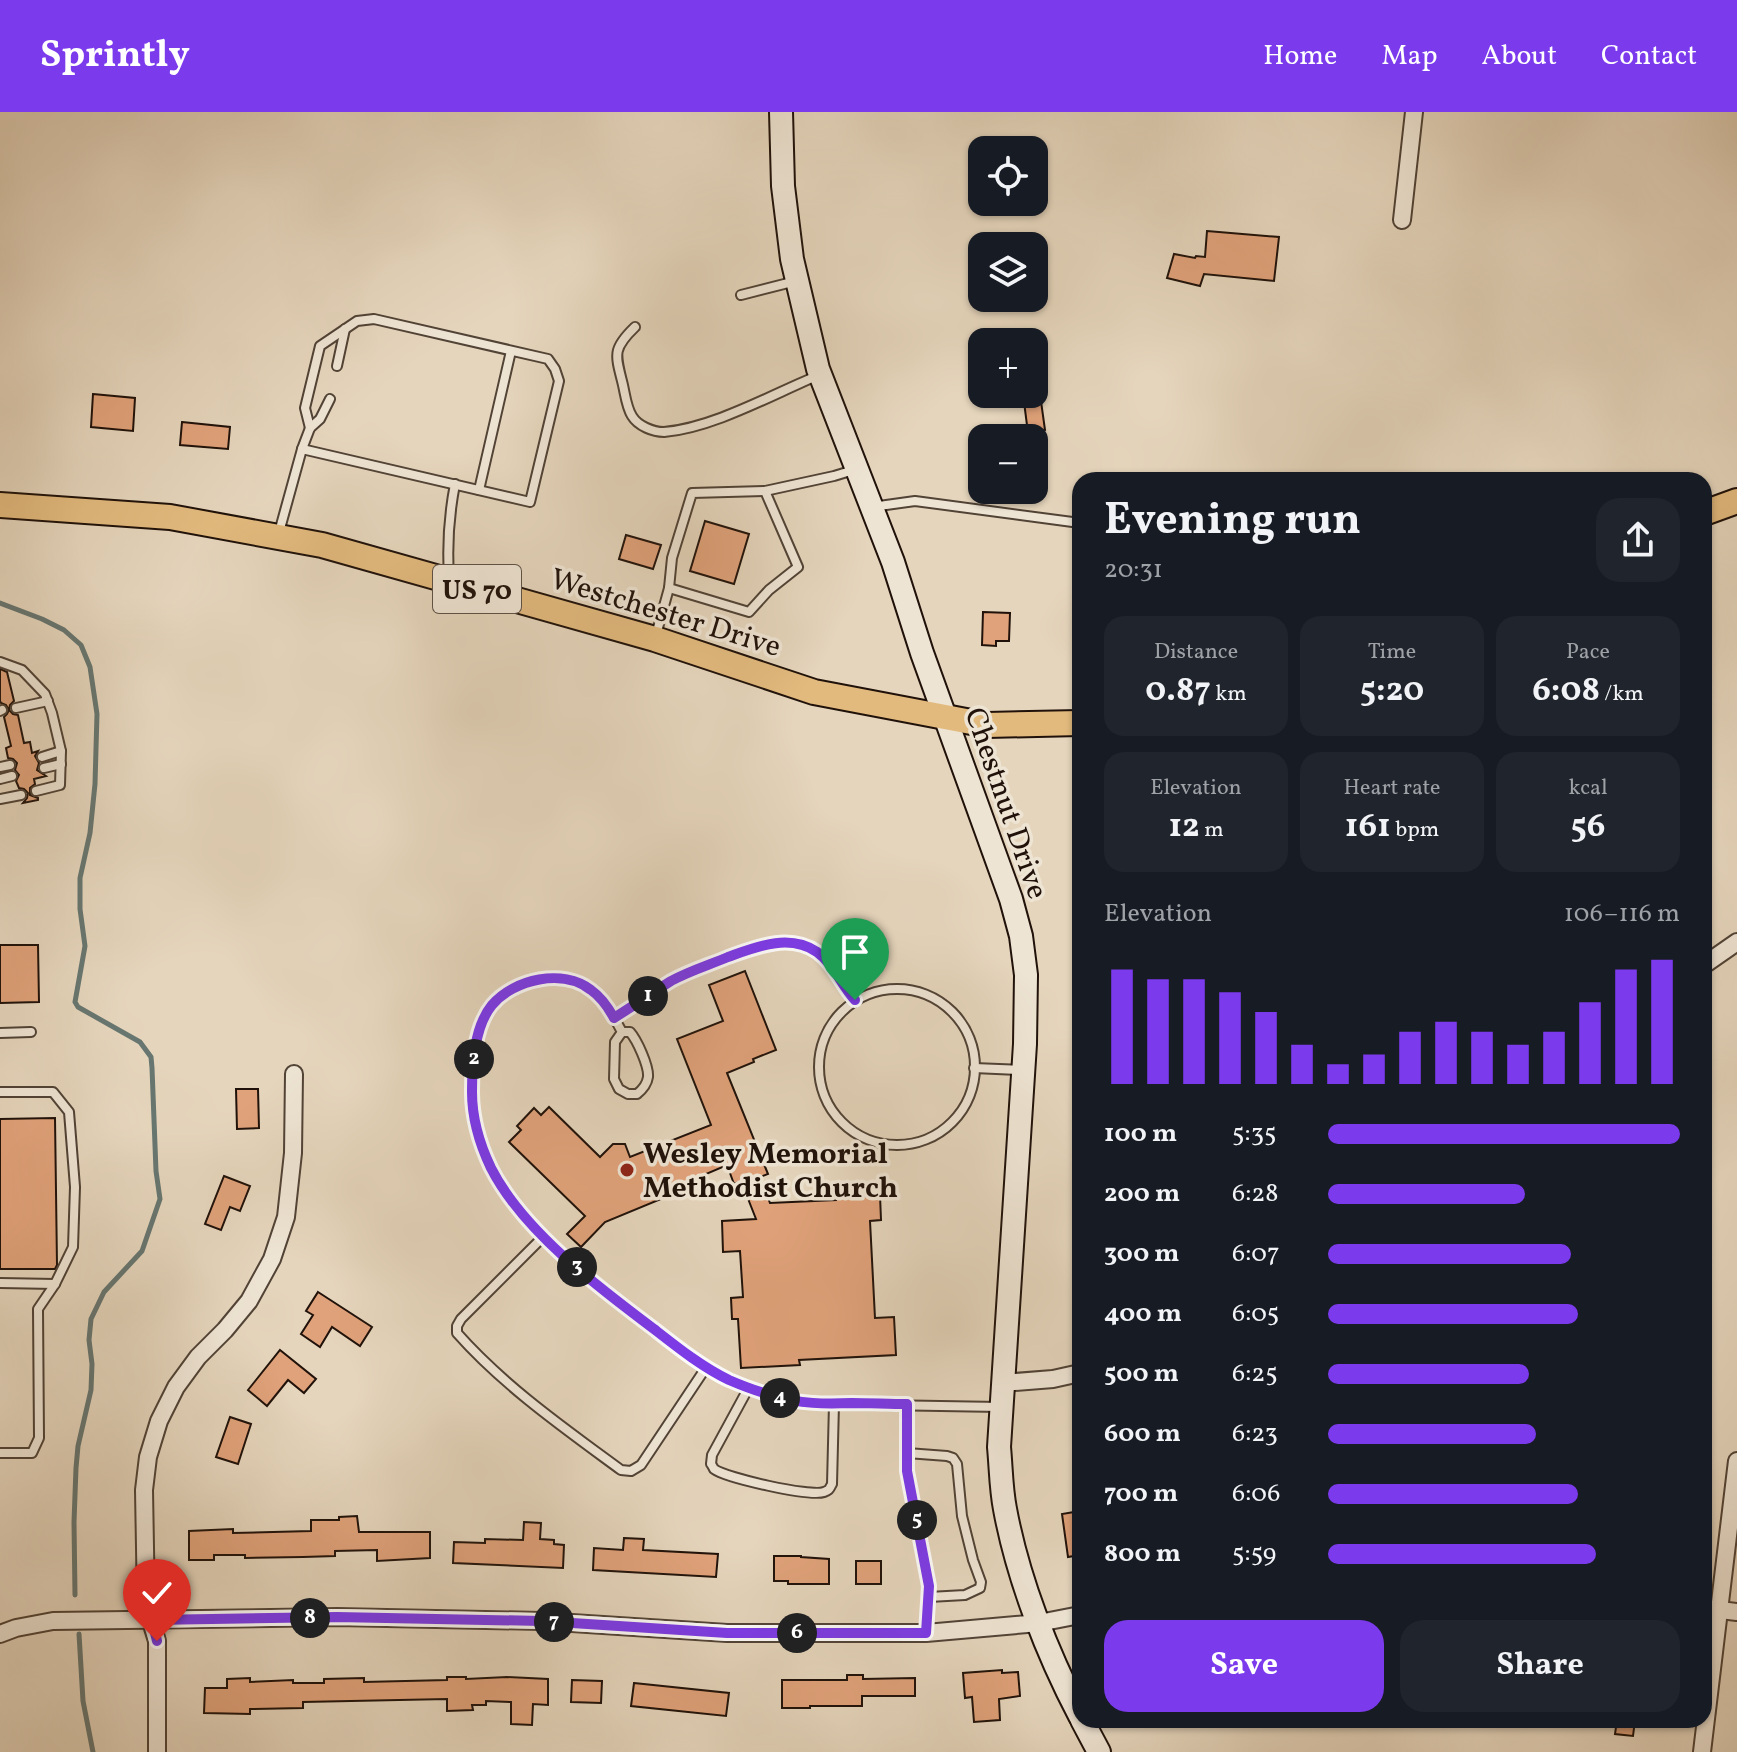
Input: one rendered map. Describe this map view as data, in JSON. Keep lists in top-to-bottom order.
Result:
{
  "streets": {
    "main road": ["US 70", "Westchester Drive"],
    "street": ["Chestnut Drive"]
  },
  "crossings": [
    ["Westchester Drive", "Chestnut Drive"]
  ],
  "places": ["Wesley Memorial Methodist Church"],
  "page": {
    "header": "Sprintly",
    "nav": [
      "Home",
      "Map",
      "About",
      "Contact"
    ],
    "map_buttons": ["+", "−"],
    "heading": ["Evening run", "20:31"],
    "stats": [
      ["Distance", "0.87 km"],
      ["Time", "5:20"],
      ["Pace", "6:08 /km"],
      ["Elevation", "12 m"],
      ["Heart rate", "161 bpm"],
      ["kcal", "56"]
    ],
    "chart": ["Elevation", "106–116 m"],
    "pins": [
      "1",
      "2",
      "3",
      "4",
      "5",
      "8",
      "7",
      "6"
    ],
    "list": [
      {
        "name": "100 m",
        "note": "5:35"
      },
      {
        "name": "200 m",
        "note": "6:28"
      },
      {
        "name": "300 m",
        "note": "6:07"
      },
      {
        "name": "400 m",
        "note": "6:05"
      },
      {
        "name": "500 m",
        "note": "6:25"
      },
      {
        "name": "600 m",
        "note": "6:23"
      },
      {
        "name": "700 m",
        "note": "6:06"
      },
      {
        "name": "800 m",
        "note": "5:59"
      }
    ],
    "buttons": ["Save", "Share"]
  }
}
